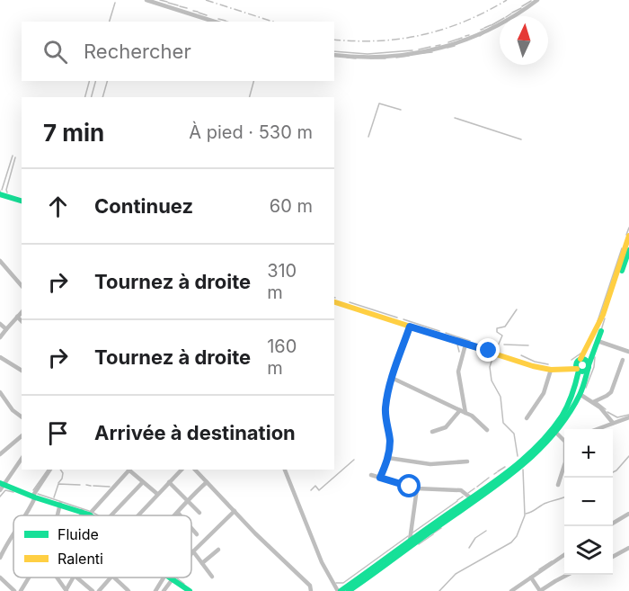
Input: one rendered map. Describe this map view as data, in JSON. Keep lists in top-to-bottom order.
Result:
{
  "legend": ["Fluide", "Ralenti"],
  "north": "top",
  "page": {
    "search": "Rechercher",
    "heading": ["7 min", "À pied · 530 m"],
    "list": [
      ["Continuez", "60 m"],
      ["Tournez à droite", "310 m"],
      ["Tournez à droite", "160 m"],
      "Arrivée à destination"
    ],
    "map_buttons": ["+", "−"]
  }
}
